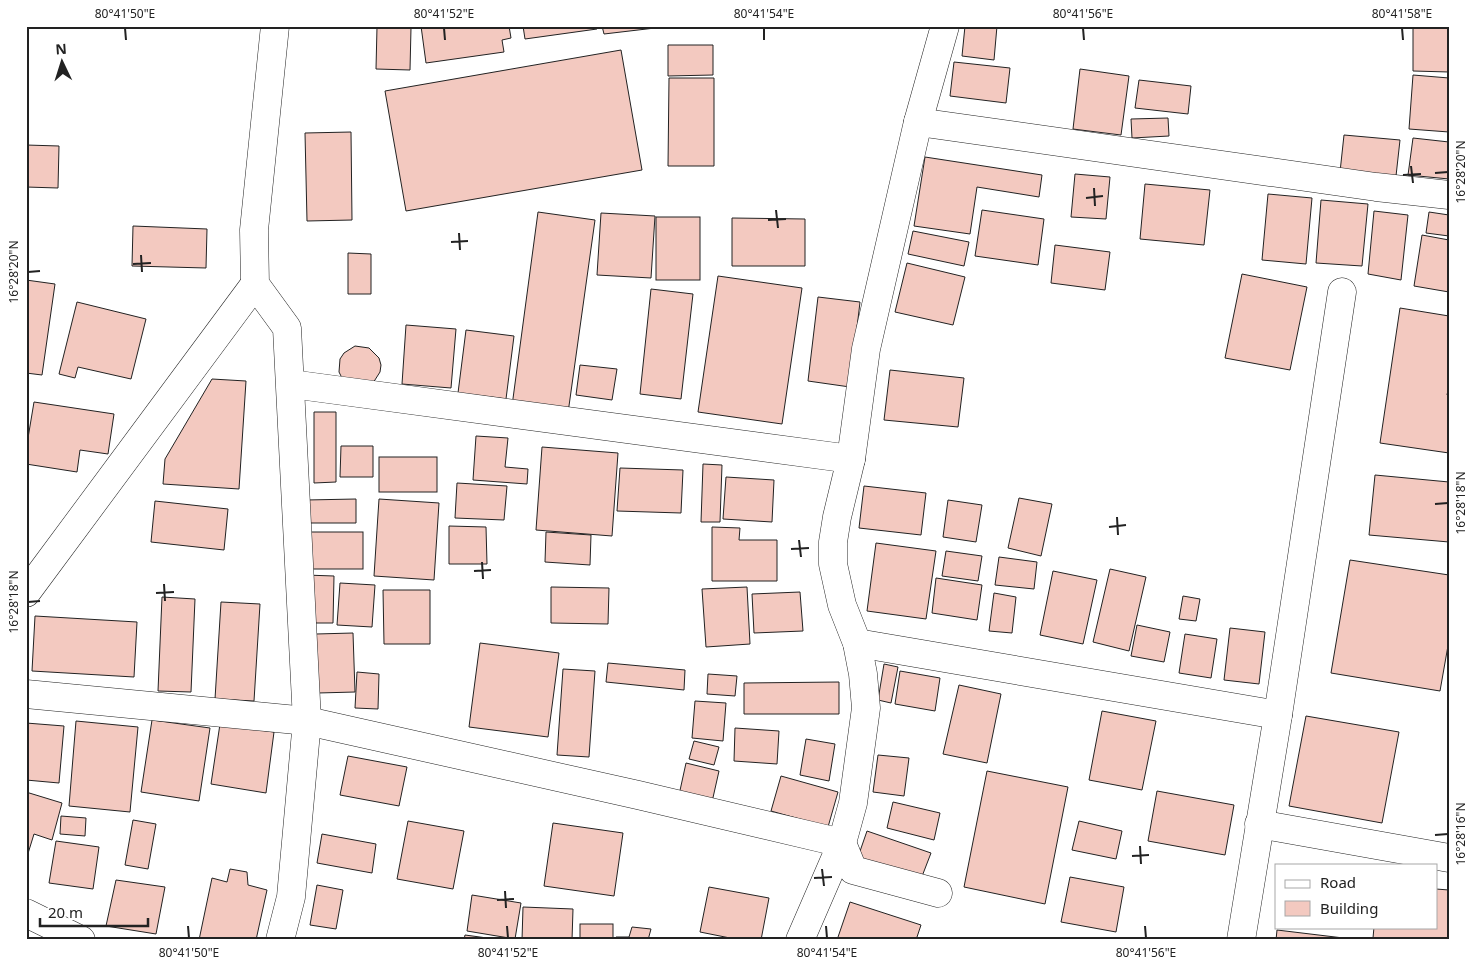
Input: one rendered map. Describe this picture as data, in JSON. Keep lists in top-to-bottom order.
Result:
{
  "legend": ["Road", "Building"],
  "scale_bar": "20 m",
  "north": "top",
  "coordinates": [
    "80°41'50\"E",
    "80°41'52\"E",
    "80°41'54\"E",
    "80°41'56\"E",
    "80°41'58\"E",
    "16°28'20\"N",
    "16°28'18\"N",
    "16°28'16\"N"
  ]
}
